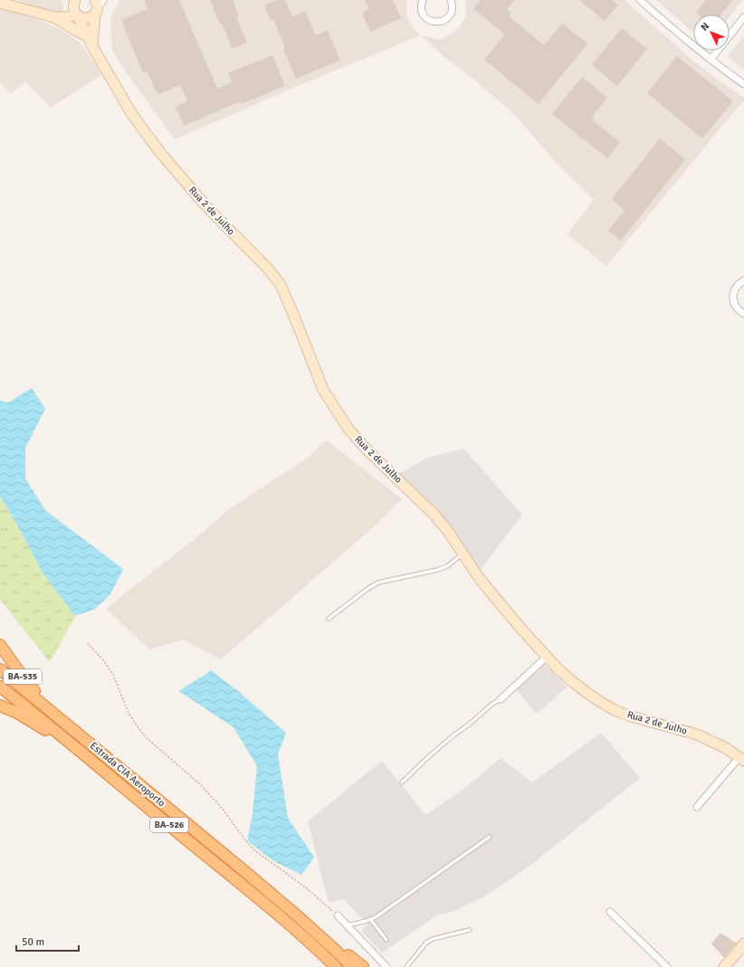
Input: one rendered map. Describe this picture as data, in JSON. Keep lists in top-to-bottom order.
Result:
{
  "streets": {
    "highway": ["BA-535", "Estrada CIA Aeroporto", "BA-526"],
    "main road": ["Rua 2 de Julho"]
  },
  "crossings": [
    ["BA-535", "Estrada CIA Aeroporto"],
    ["Estrada CIA Aeroporto", "BA-526"]
  ],
  "scale_bar": "50 m",
  "north": "top left"
}
